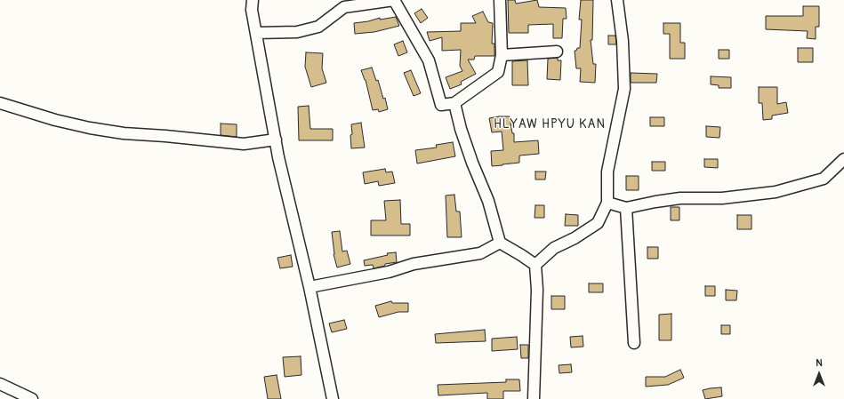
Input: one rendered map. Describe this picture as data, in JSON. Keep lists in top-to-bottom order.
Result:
{
  "districts": ["HLYAW HPYU KAN"],
  "north": "top"
}
